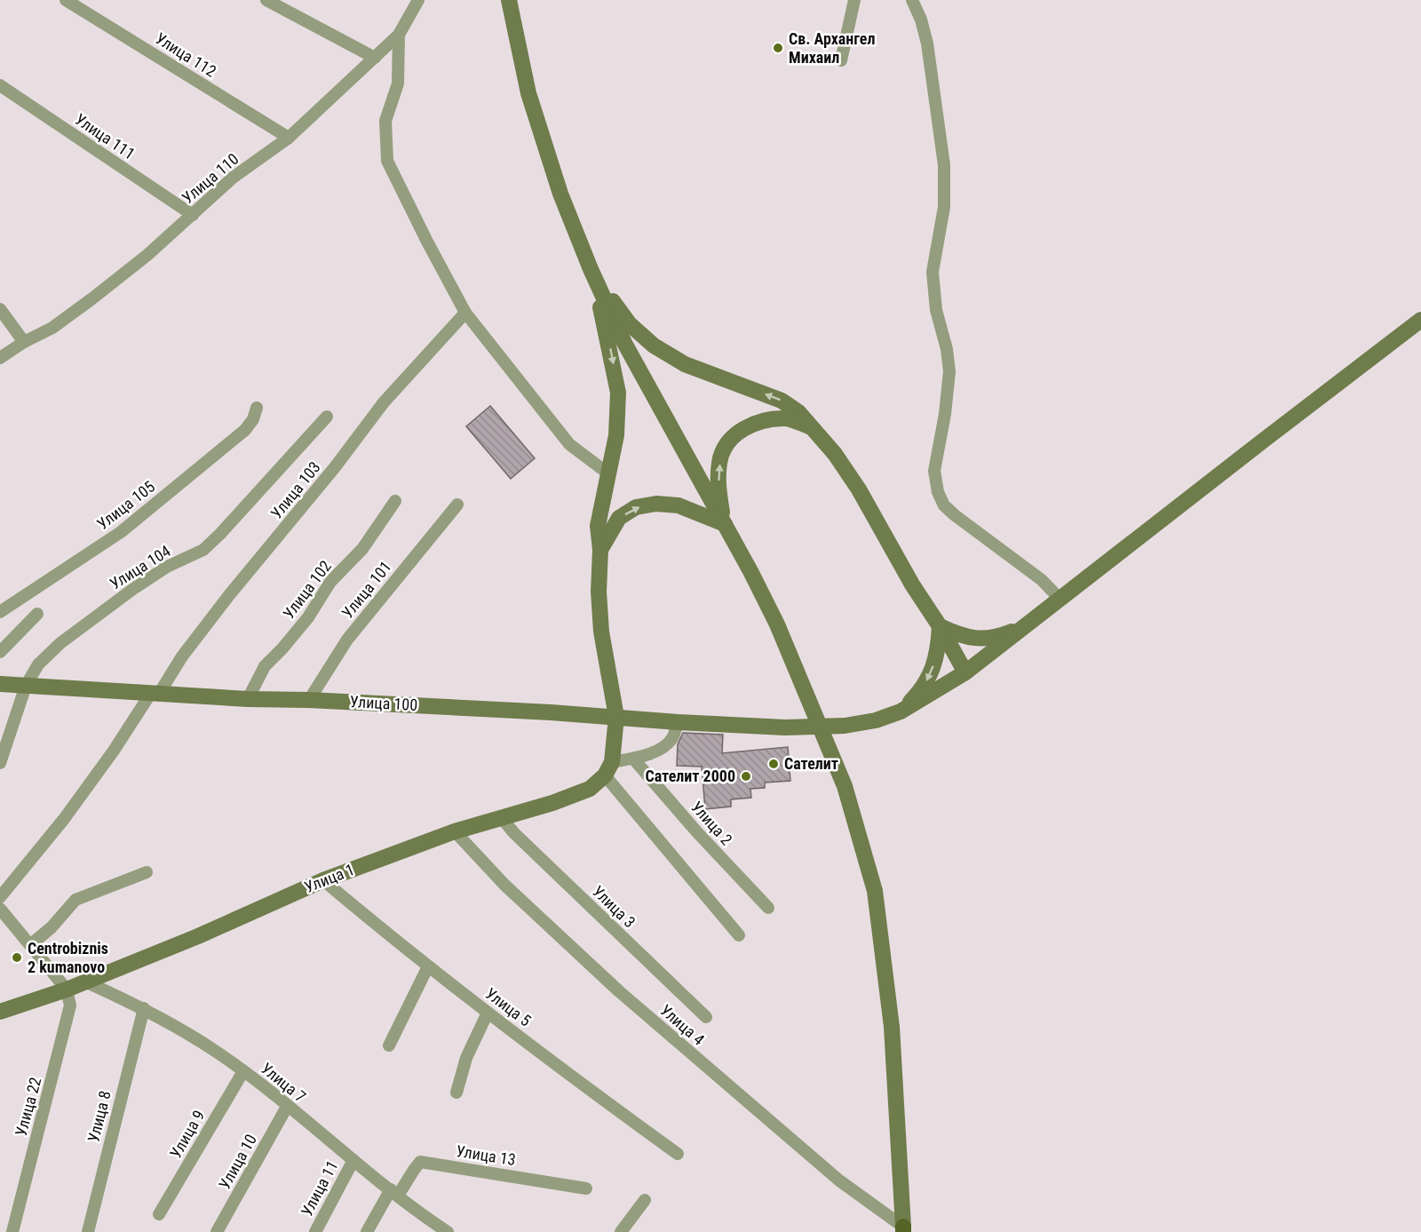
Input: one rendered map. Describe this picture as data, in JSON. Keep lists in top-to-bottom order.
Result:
{
  "streets": {
    "main road": ["Улица 100", "Улица 1"],
    "street": [
      "Улица 112",
      "Улица 111",
      "Улица 110",
      "Улица 103",
      "Улица 105",
      "Улица 104",
      "Улица 102",
      "Улица 101",
      "Улица 2",
      "Улица 3",
      "Улица 5",
      "Улица 4",
      "Улица 7",
      "Улица 22",
      "Улица 8",
      "Улица 9",
      "Улица 13",
      "Улица 10",
      "Улица 11"
    ]
  },
  "crossings": [
    ["Улица 112", "Улица 110"],
    ["Улица 111", "Улица 110"],
    ["Улица 103", "Улица 100"],
    ["Улица 104", "Улица 100"],
    ["Улица 102", "Улица 100"],
    ["Улица 101", "Улица 100"],
    ["Улица 1", "Улица 3"],
    ["Улица 1", "Улица 5"],
    ["Улица 1", "Улица 4"],
    ["Улица 1", "Улица 7"],
    ["Улица 1", "Улица 22"],
    ["Улица 7", "Улица 8"],
    ["Улица 7", "Улица 9"],
    ["Улица 7", "Улица 13"],
    ["Улица 7", "Улица 10"],
    ["Улица 7", "Улица 11"]
  ],
  "places": [
    "Св. Архангел Михаил",
    "Сателит",
    "Сателит 2000",
    "Centrobiznis 2 kumanovo"
  ]
}
